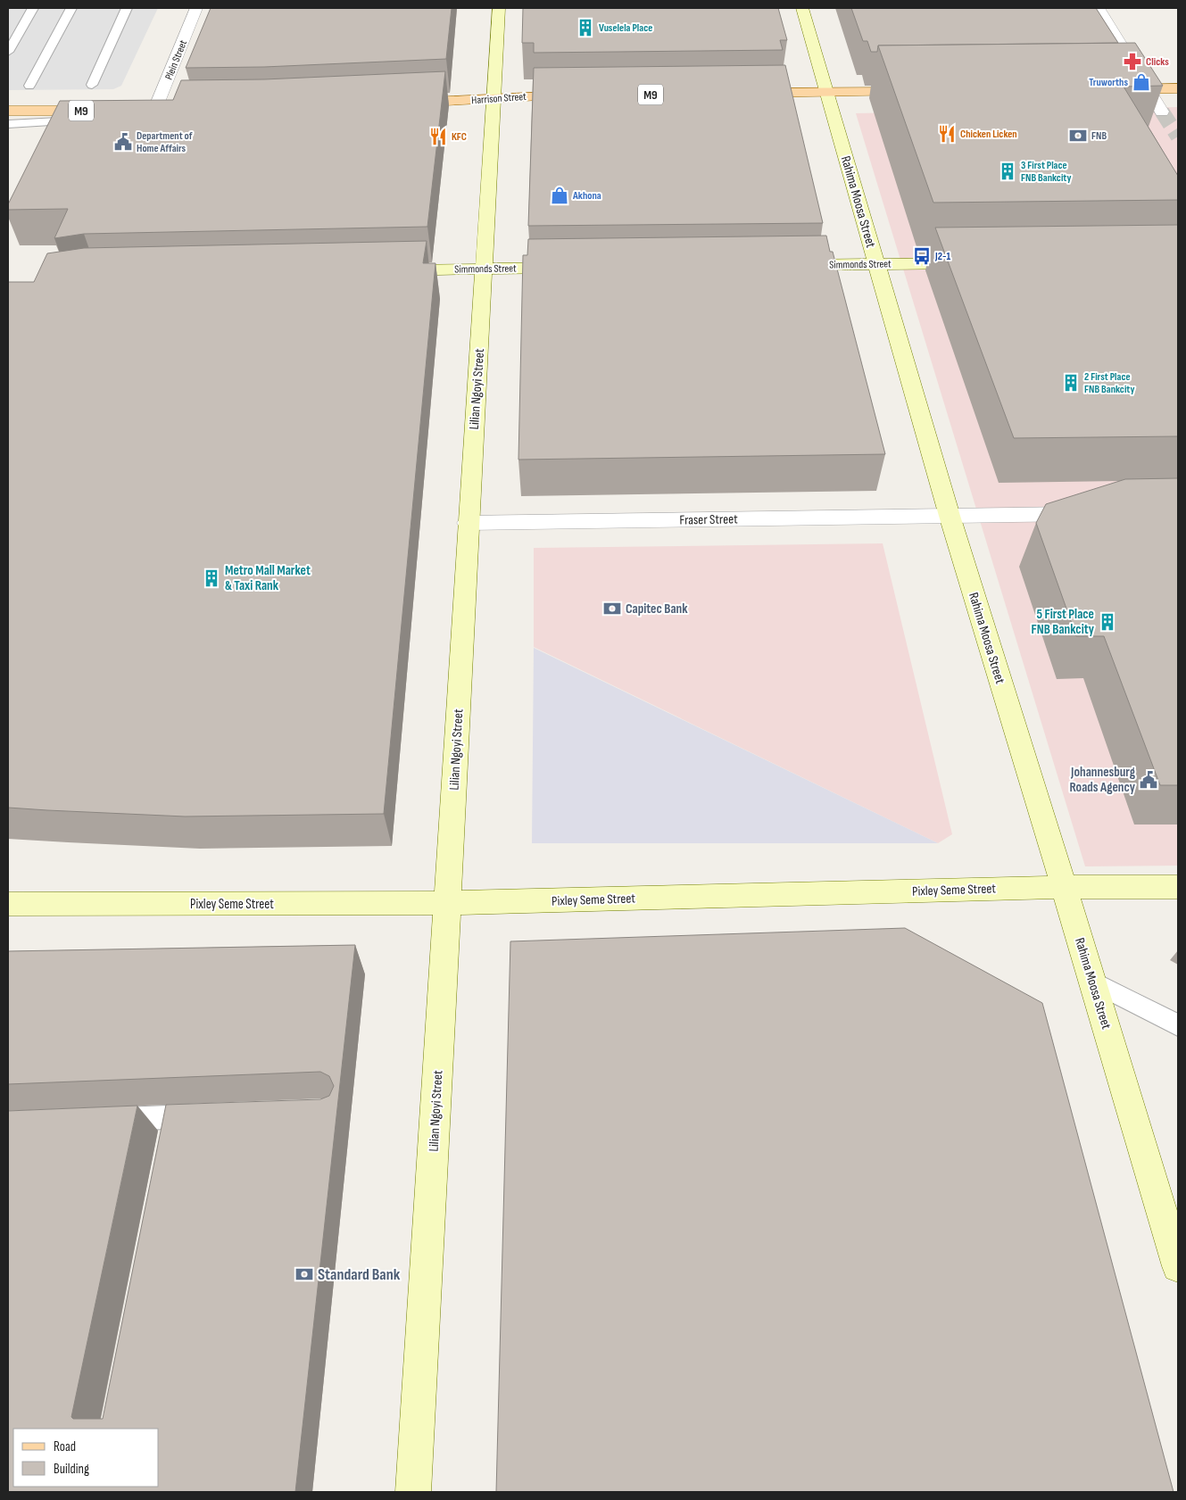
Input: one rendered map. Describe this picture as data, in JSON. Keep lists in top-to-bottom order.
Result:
{
  "streets": {
    "main road": ["M9", "Harrison Street"],
    "street": [
      "Plein Street",
      "Rahima Moosa Street",
      "Simmonds Street",
      "Lilian Ngoyi Street",
      "Fraser Street",
      "Pixley Seme Street"
    ]
  },
  "crossings": [
    ["Harrison Street", "Lilian Ngoyi Street"],
    ["Rahima Moosa Street", "Simmonds Street"],
    ["Rahima Moosa Street", "Fraser Street"],
    ["Rahima Moosa Street", "Pixley Seme Street"],
    ["Simmonds Street", "Lilian Ngoyi Street"],
    ["Lilian Ngoyi Street", "Fraser Street"],
    ["Lilian Ngoyi Street", "Pixley Seme Street"]
  ],
  "places": {
    "building": [
      "Vuselela Place",
      "3 First Place FNB Bankcity",
      "2 First Place FNB Bankcity",
      "Metro Mall Market & Taxi Rank",
      "5 First Place FNB Bankcity"
    ],
    "pharmacy": ["Clicks"],
    "shop": ["Truworths", "Akhona"],
    "restaurant": ["Chicken Licken", "KFC"],
    "bank": ["FNB", "Capitec Bank", "Standard Bank"],
    "public building": ["Department of Home Affairs", "Johannesburg Roads Agency"],
    "bus stop": ["J2-1"]
  },
  "legend": ["Road", "Building"]
}
